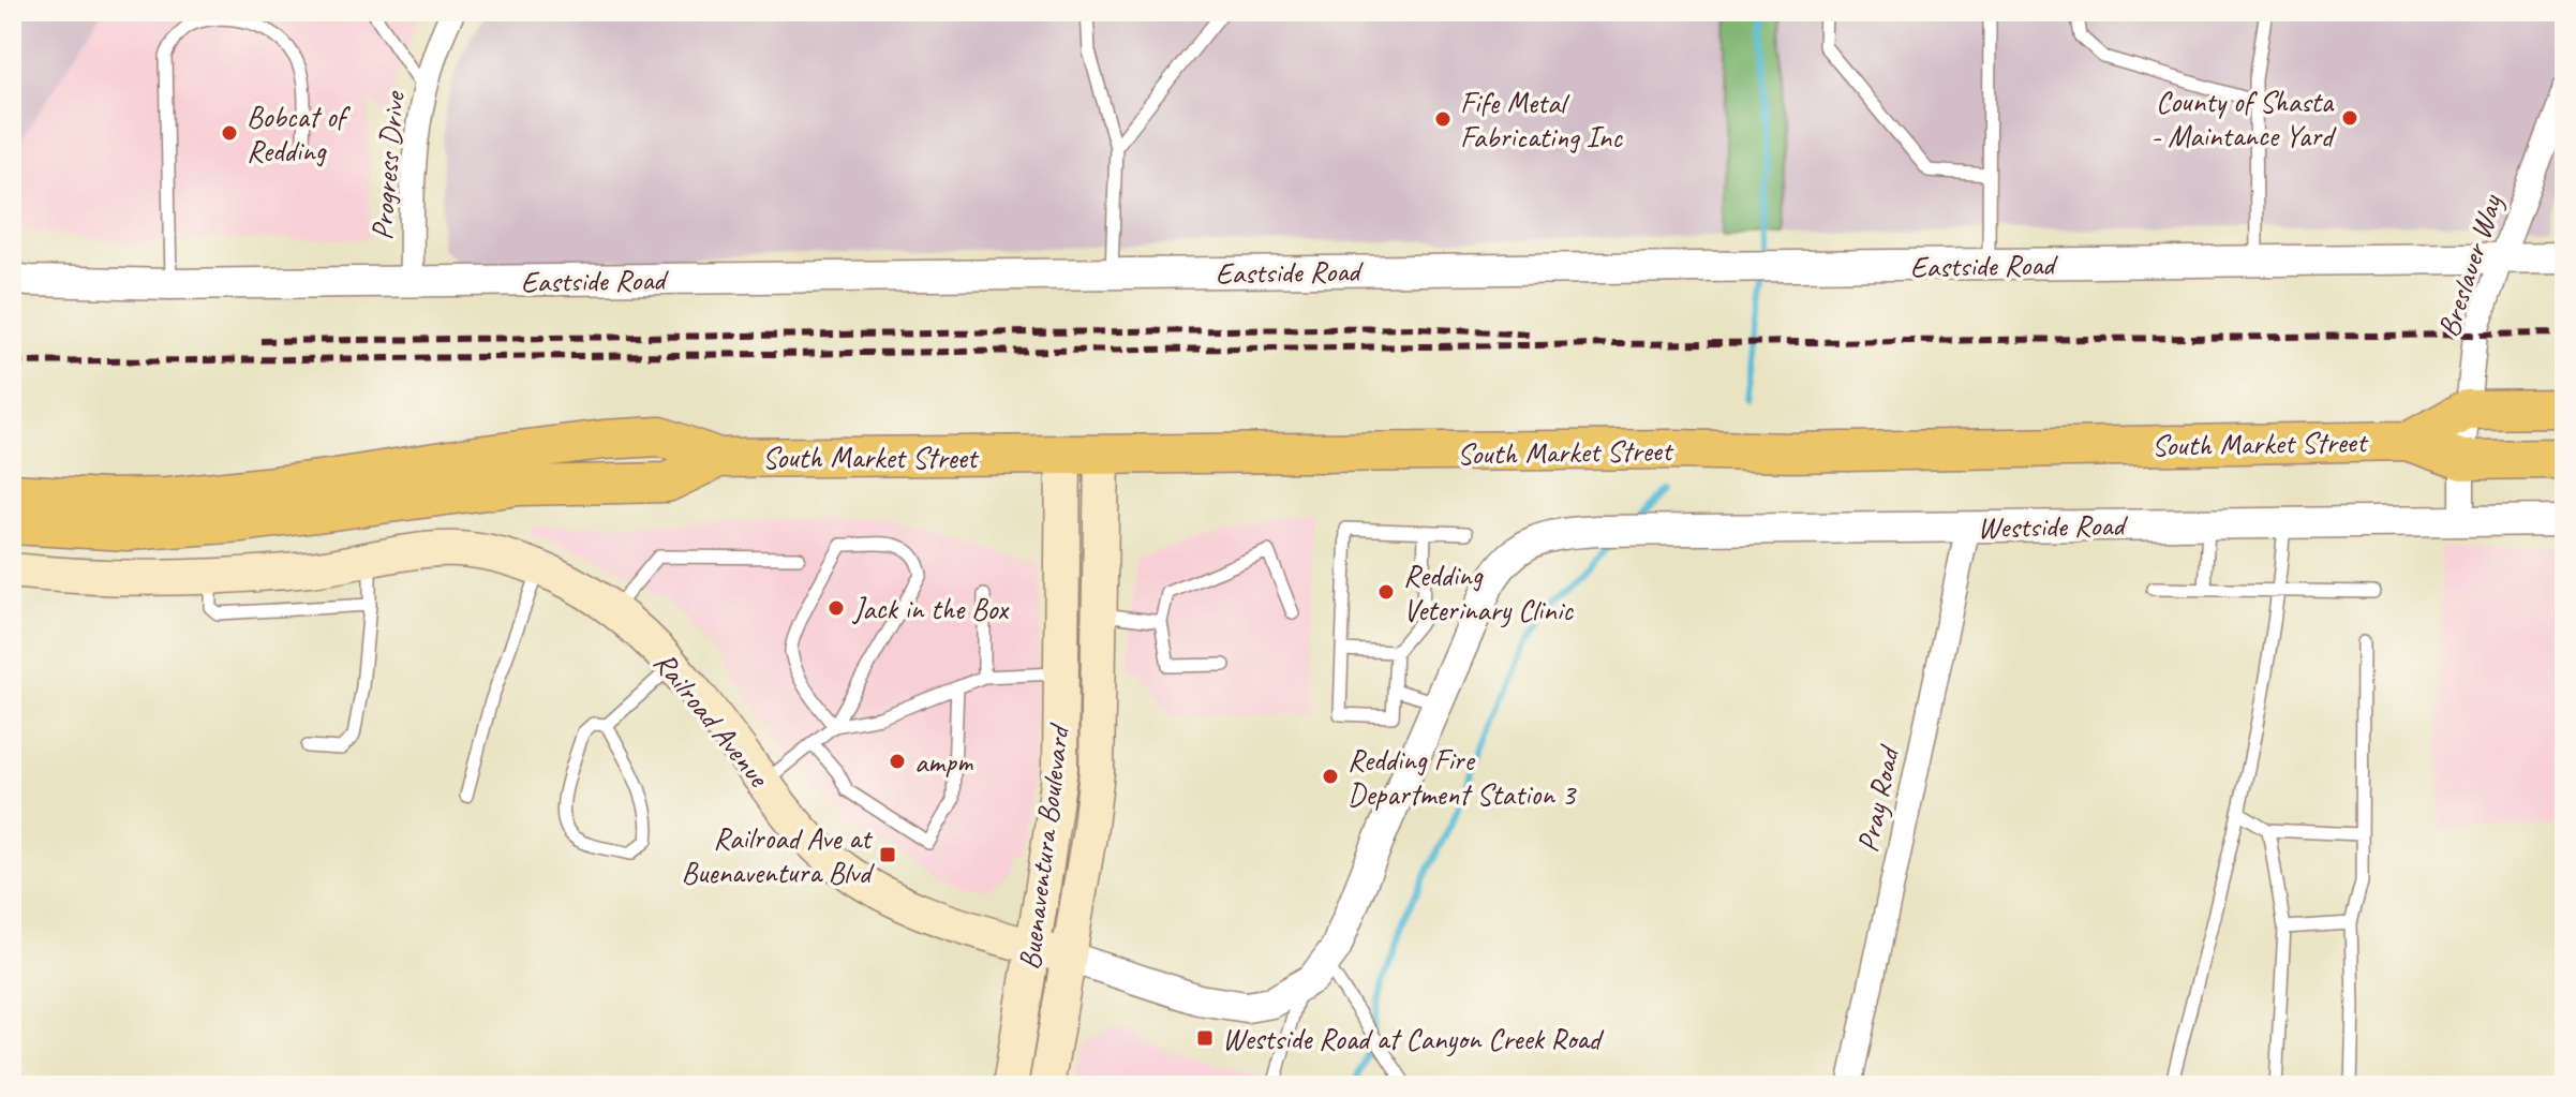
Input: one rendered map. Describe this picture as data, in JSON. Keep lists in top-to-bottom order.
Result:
{
  "streets": {
    "main road": ["South Market Street", "Railroad Avenue", "Buenaventura Boulevard"],
    "street": [
      "Progress Drive",
      "Eastside Road",
      "Breslauer Way",
      "Westside Road",
      "Pray Road"
    ]
  },
  "crossings": [
    ["Progress Drive", "Eastside Road"],
    ["Eastside Road", "Breslauer Way"],
    ["Breslauer Way", "South Market Street"],
    ["Breslauer Way", "Westside Road"],
    ["South Market Street", "Buenaventura Boulevard"],
    ["Westside Road", "Pray Road"],
    ["Railroad Avenue", "Buenaventura Boulevard"]
  ],
  "places": {
    "other": [
      "County of Shasta - Maintance Yard",
      "Fife Metal Fabricating Inc",
      "Bobcat of Redding",
      "Redding Veterinary Clinic",
      "Jack in the Box",
      "ampm",
      "Redding Fire Department Station 3"
    ],
    "transit": ["Railroad Ave at Buenaventura Blvd", "Westside Road at Canyon Creek Road"]
  }
}
